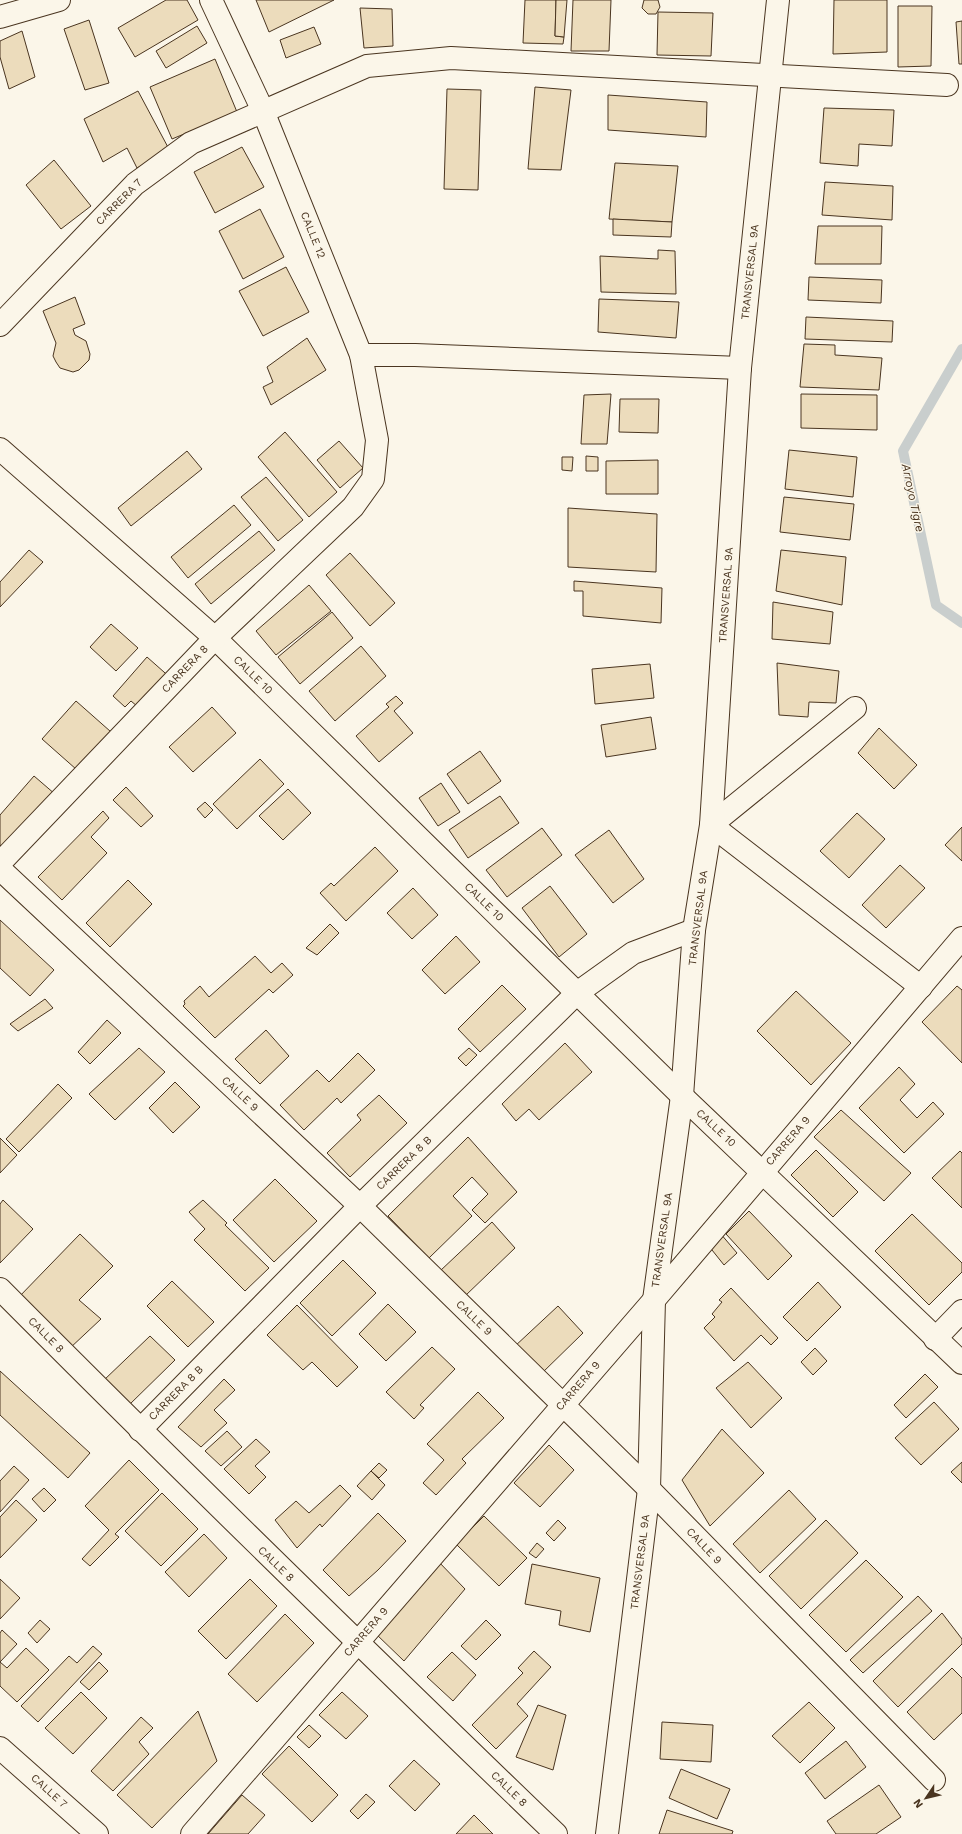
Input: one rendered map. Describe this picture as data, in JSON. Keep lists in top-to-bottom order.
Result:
{
  "streets": {
    "street": [
      "CARRERA 7",
      "CALLE 12",
      "TRANSVERSAL 9A",
      "CARRERA 8",
      "CALLE 10",
      "CALLE 9",
      "CARRERA 9",
      "CARRERA 8 B",
      "CALLE 8",
      "CALLE 7"
    ]
  },
  "crossings": [
    ["CARRERA 7", "CALLE 12"],
    ["CARRERA 7", "TRANSVERSAL 9A"],
    ["CALLE 12", "CARRERA 8"],
    ["TRANSVERSAL 9A", "CALLE 10"],
    ["TRANSVERSAL 9A", "CALLE 9"],
    ["TRANSVERSAL 9A", "CARRERA 9"],
    ["TRANSVERSAL 9A", "CARRERA 8 B"],
    ["CARRERA 8", "CALLE 10"],
    ["CALLE 10", "CARRERA 9"],
    ["CALLE 10", "CARRERA 8 B"],
    ["CALLE 9", "CARRERA 9"],
    ["CALLE 9", "CARRERA 8 B"],
    ["CARRERA 9", "CALLE 8"],
    ["CARRERA 8 B", "CALLE 8"]
  ],
  "water": ["Arroyo Tigre"],
  "north": "bottom left"
}
